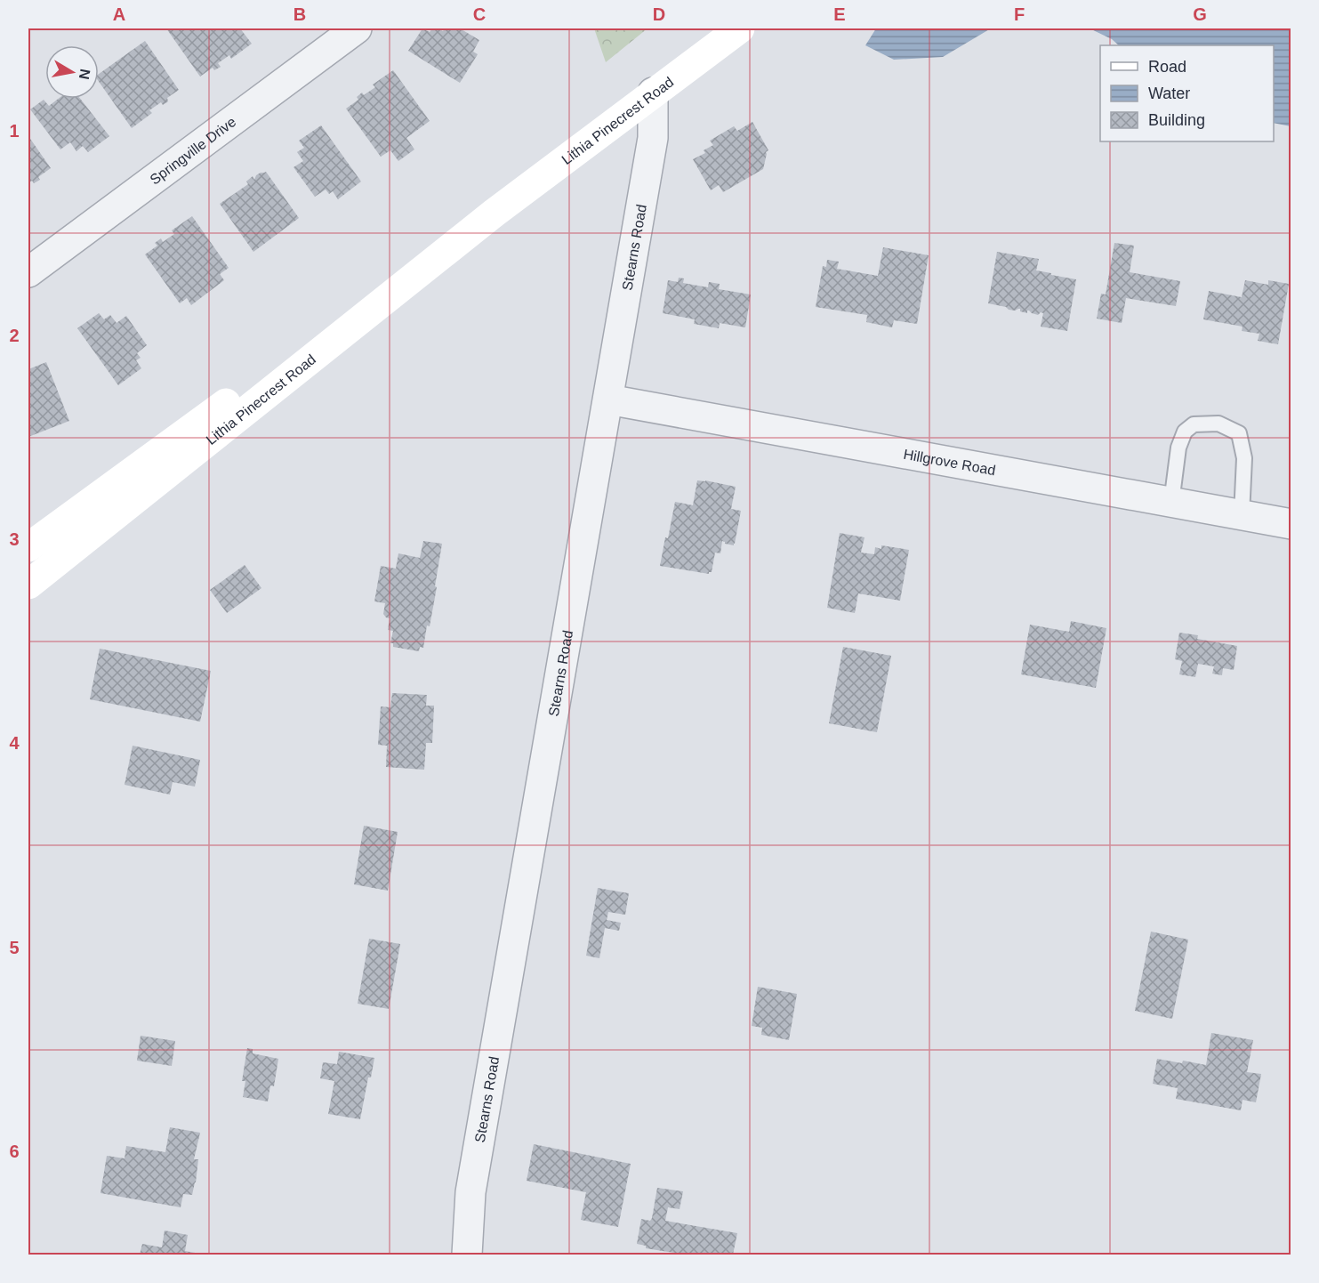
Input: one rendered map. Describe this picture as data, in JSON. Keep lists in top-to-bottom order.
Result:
{
  "streets": {
    "main road": ["Lithia Pinecrest Road"],
    "street": ["Springville Drive", "Stearns Road", "Hillgrove Road"]
  },
  "crossings": [
    ["Lithia Pinecrest Road", "Stearns Road"],
    ["Stearns Road", "Hillgrove Road"]
  ],
  "legend": ["Road", "Water", "Building"],
  "north": "right",
  "grid": {
    "columns": [
      "A",
      "B",
      "C",
      "D",
      "E",
      "F",
      "G"
    ],
    "rows": [
      "1",
      "2",
      "3",
      "4",
      "5",
      "6"
    ]
  }
}
